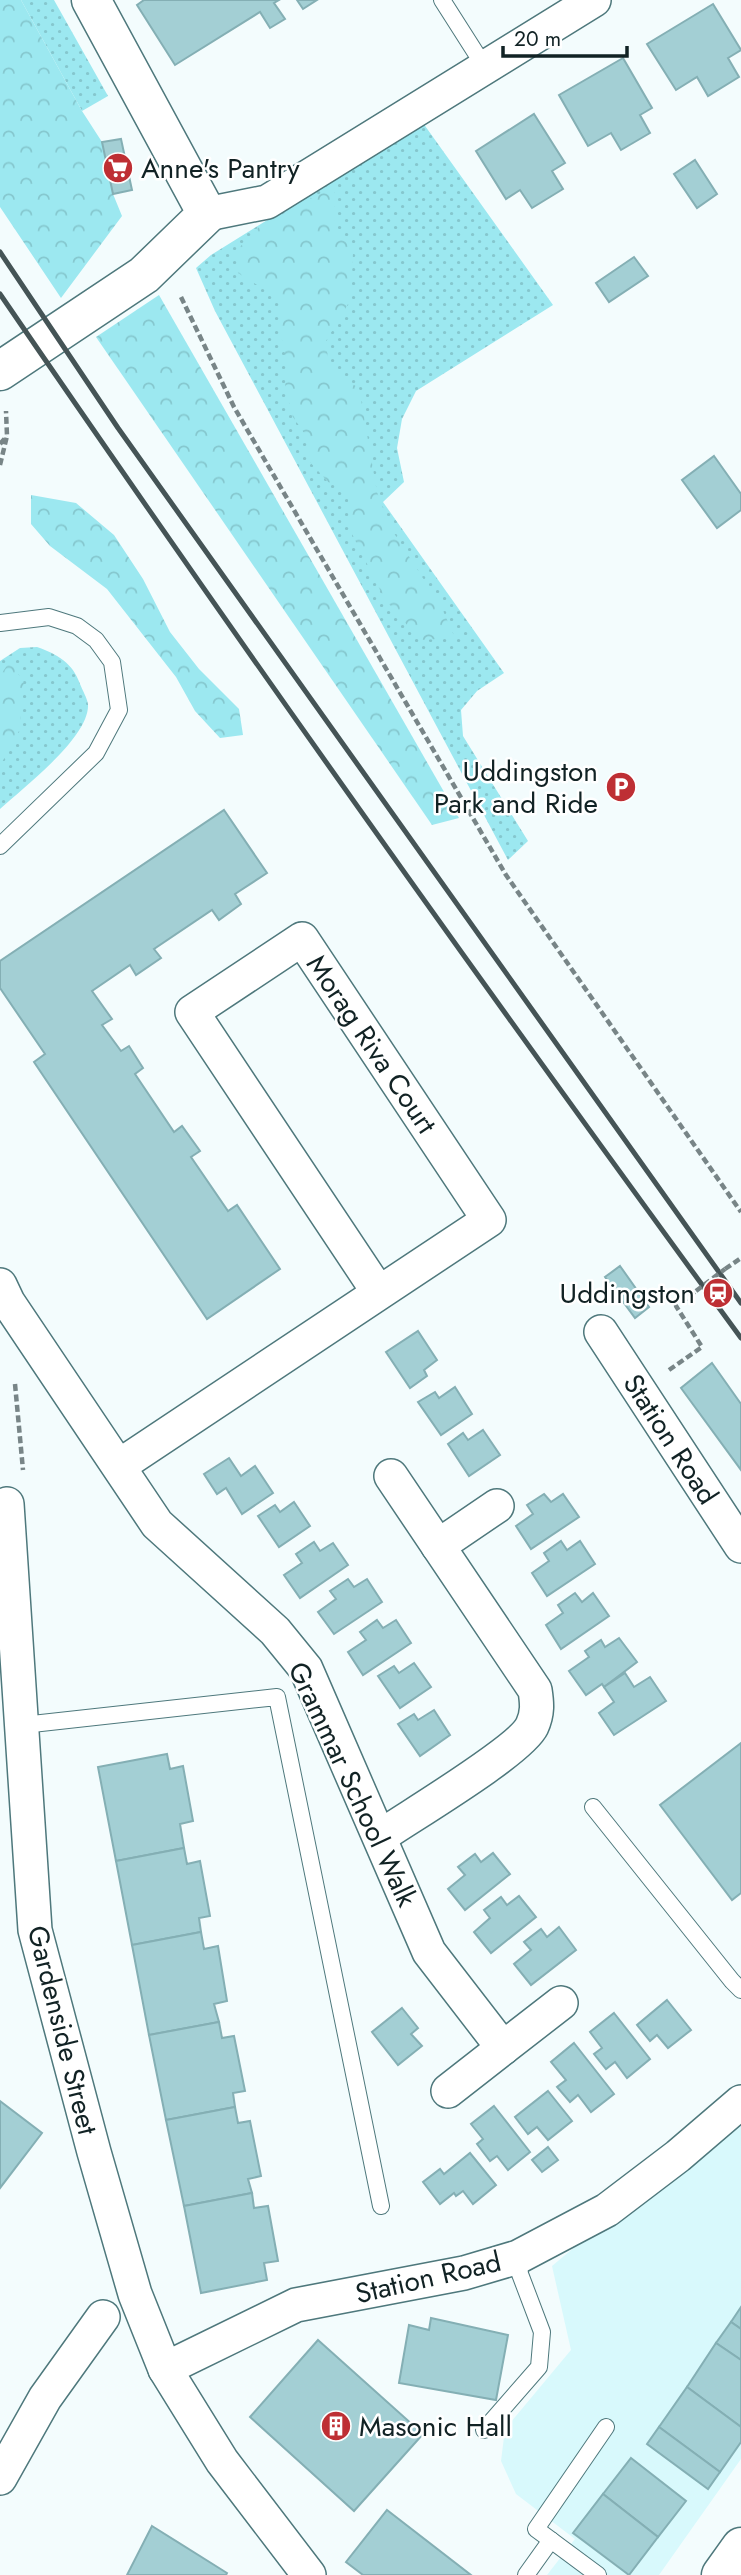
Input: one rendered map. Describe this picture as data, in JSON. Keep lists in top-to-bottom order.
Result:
{
  "streets": {
    "street": [
      "Morag Riva Court",
      "Station Road",
      "Grammar School Walk",
      "Gardenside Street"
    ]
  },
  "crossings": [
    ["Morag Riva Court", "Grammar School Walk"],
    ["Station Road", "Gardenside Street"]
  ],
  "places": {
    "supermarket": ["Anne's Pantry"],
    "parking": ["Uddingston Park and Ride"],
    "station": ["Uddingston"],
    "building": ["Masonic Hall"]
  },
  "scale_bar": "20 m"
}
